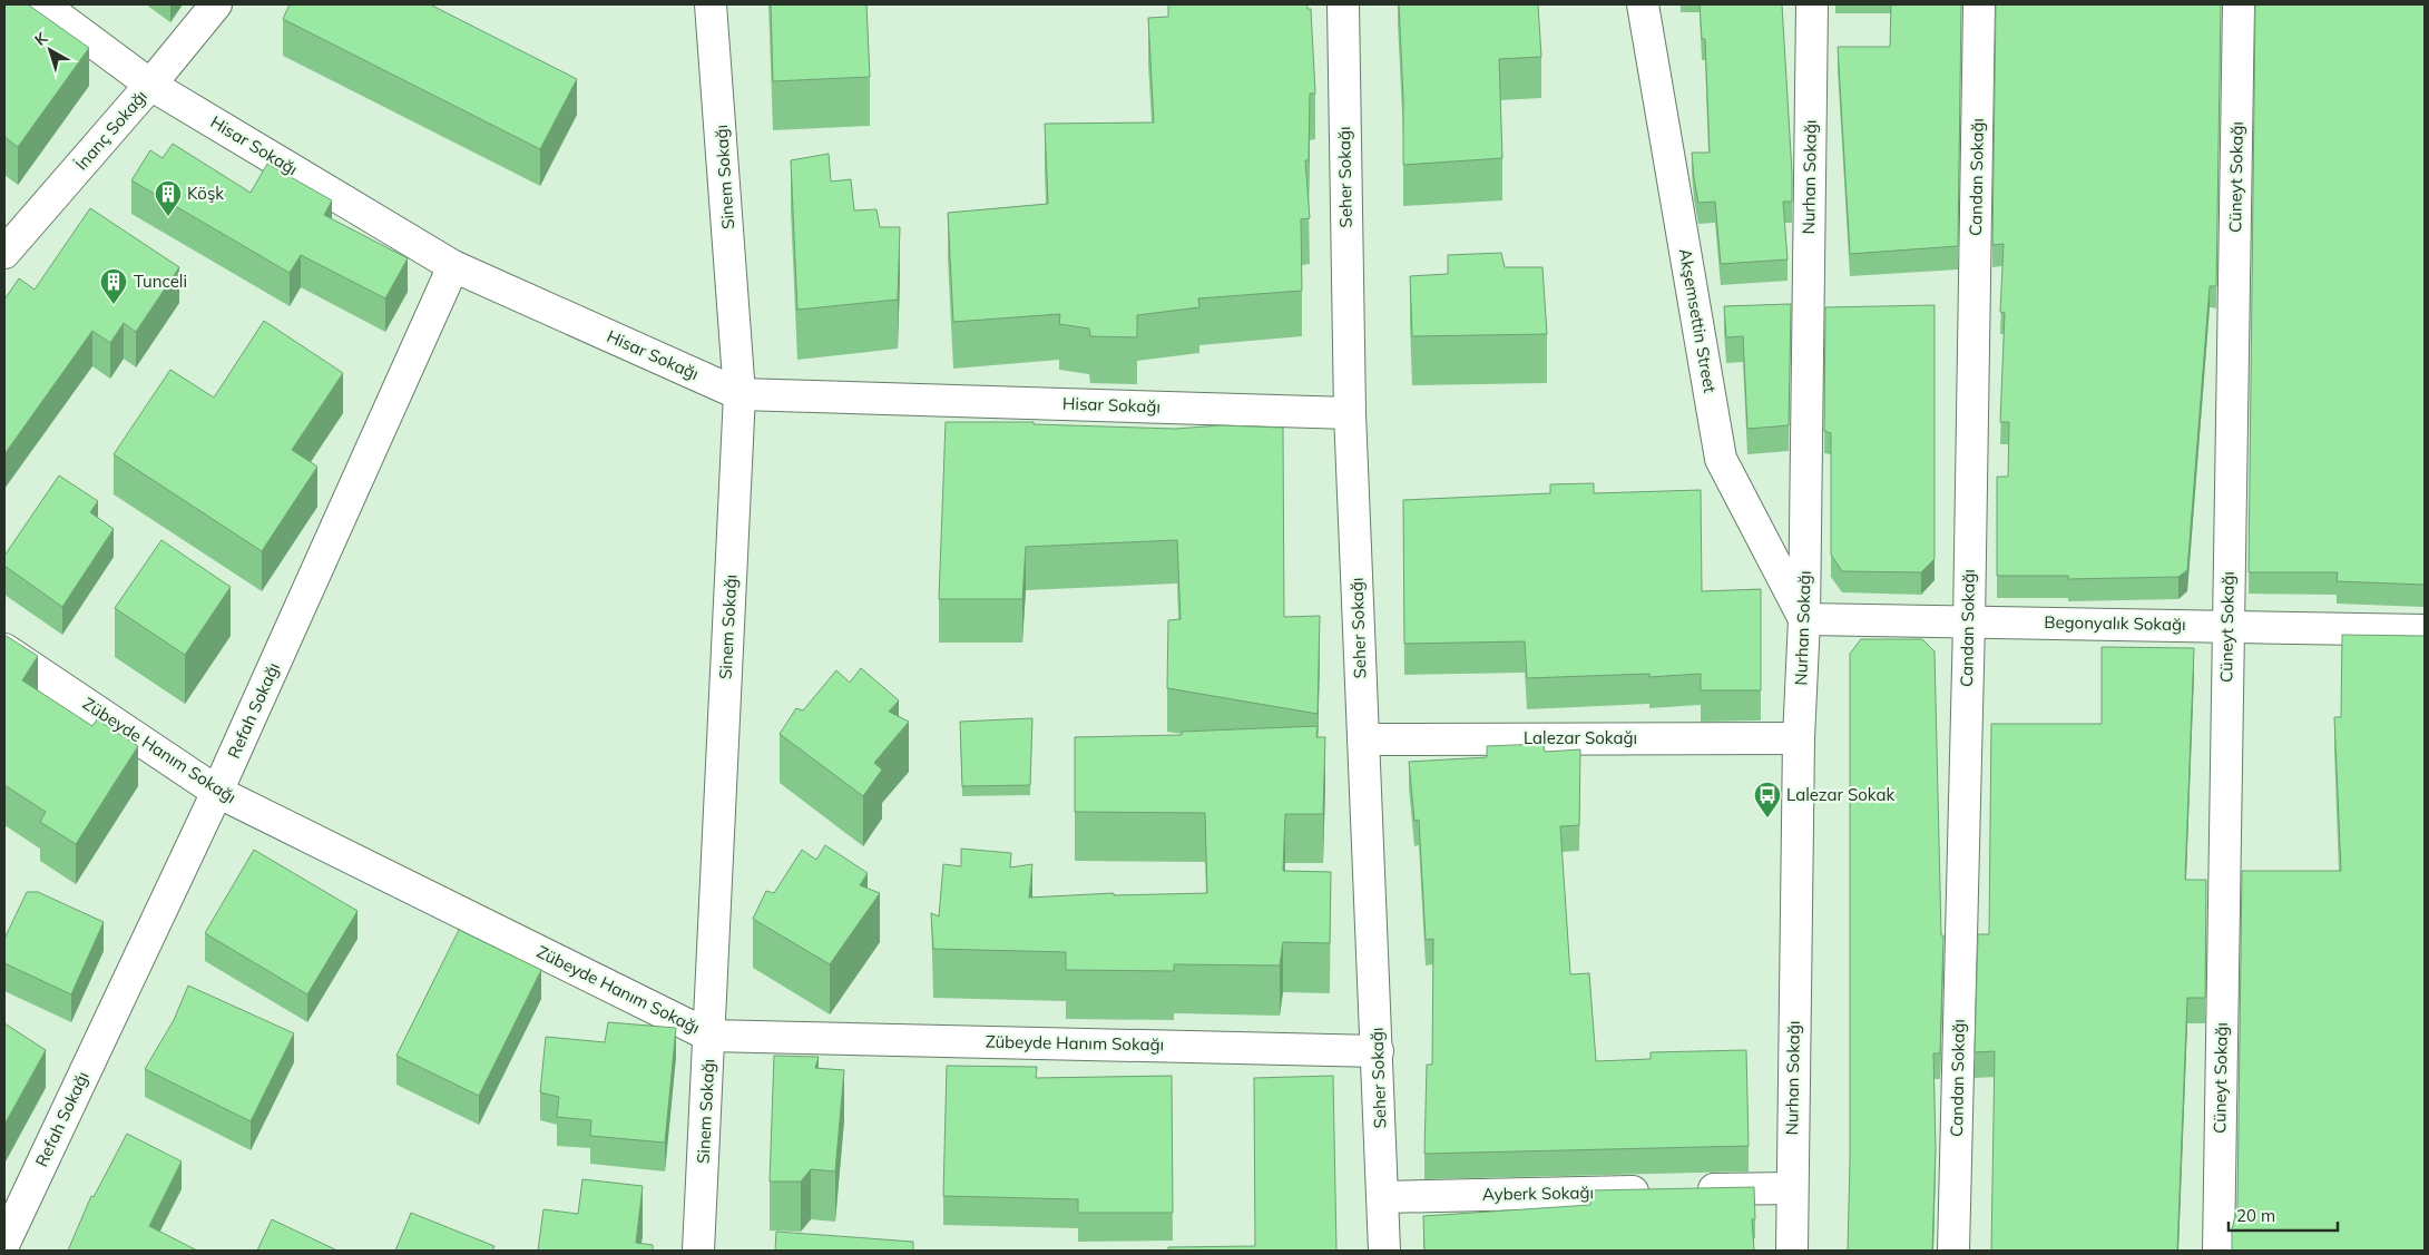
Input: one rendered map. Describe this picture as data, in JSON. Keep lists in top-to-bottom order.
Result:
{
  "streets": {
    "street": [
      "İnanç Sokağı",
      "Hisar Sokağı",
      "Sinem Sokağı",
      "Seher Sokağı",
      "Nurhan Sokağı",
      "Candan Sokağı",
      "Cüneyt Sokağı",
      "Akşemsettin Street",
      "Begonyalık Sokağı",
      "Refah Sokağı",
      "Lalezar Sokağı",
      "Zübeyde Hanım Sokağı",
      "Ayberk Sokağı"
    ]
  },
  "crossings": [
    ["İnanç Sokağı", "Hisar Sokağı"],
    ["Hisar Sokağı", "Sinem Sokağı"],
    ["Hisar Sokağı", "Seher Sokağı"],
    ["Hisar Sokağı", "Refah Sokağı"],
    ["Sinem Sokağı", "Zübeyde Hanım Sokağı"],
    ["Seher Sokağı", "Lalezar Sokağı"],
    ["Seher Sokağı", "Zübeyde Hanım Sokağı"],
    ["Seher Sokağı", "Ayberk Sokağı"],
    ["Nurhan Sokağı", "Akşemsettin Street"],
    ["Nurhan Sokağı", "Begonyalık Sokağı"],
    ["Nurhan Sokağı", "Lalezar Sokağı"],
    ["Nurhan Sokağı", "Ayberk Sokağı"],
    ["Candan Sokağı", "Begonyalık Sokağı"],
    ["Cüneyt Sokağı", "Begonyalık Sokağı"],
    ["Akşemsettin Street", "Begonyalık Sokağı"],
    ["Refah Sokağı", "Zübeyde Hanım Sokağı"]
  ],
  "places": {
    "building": ["Köşk", "Tunceli"],
    "bus stop": ["Lalezar Sokak"]
  },
  "scale_bar": "20 m",
  "north": "top left"
}
